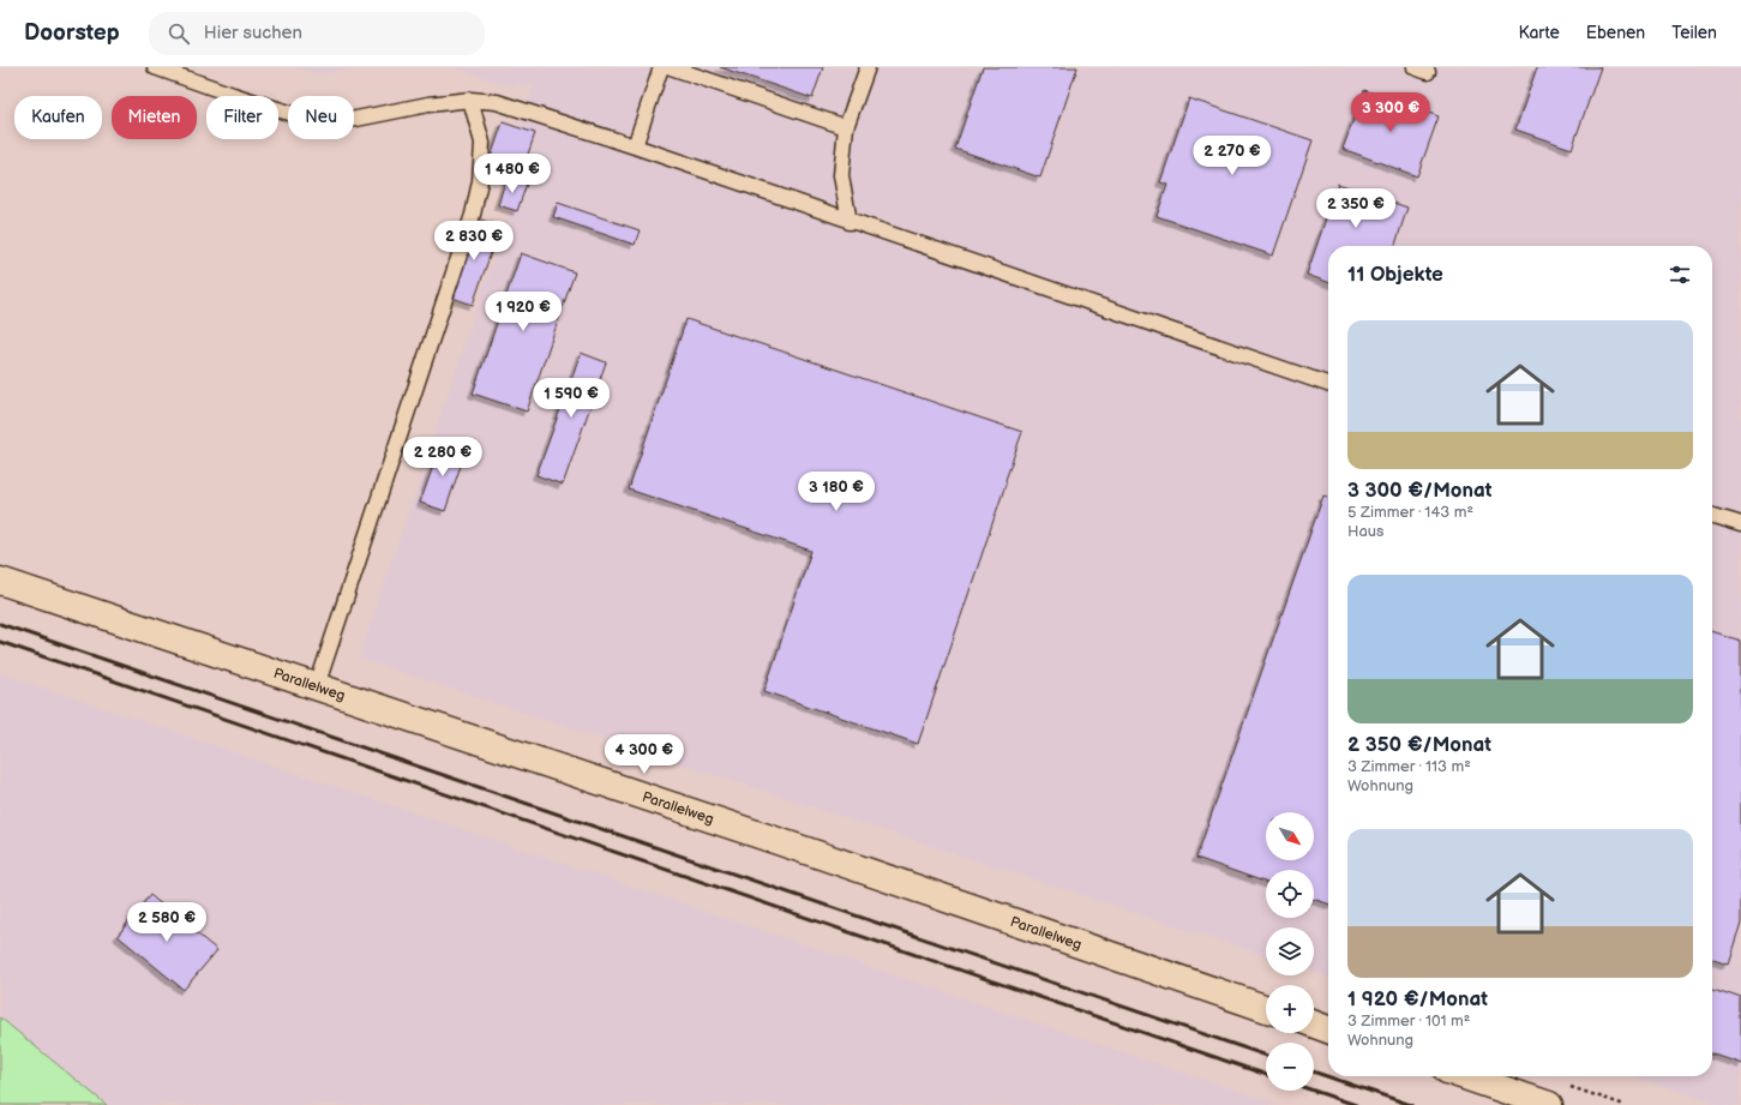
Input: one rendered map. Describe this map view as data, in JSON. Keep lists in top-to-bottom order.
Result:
{
  "streets": {
    "street": ["Parallelweg"]
  },
  "north": "bottom right",
  "page": {
    "header": "Doorstep",
    "search": "Hier suchen",
    "nav": ["Karte", "Ebenen", "Teilen"],
    "price": [
      "3 300 €",
      "2 270 €",
      "1 480 €",
      "2 350 €",
      "2 830 €",
      "1 920 €",
      "1 590 €",
      "2 280 €",
      "3 180 €",
      "4 300 €",
      "2 580 €"
    ],
    "chip": [
      "Kaufen",
      "Mieten",
      "Filter",
      "Neu"
    ],
    "heading": "11 Objekte",
    "list": [
      {
        "name": "3 300 €/Monat",
        "note": "5 Zimmer · 143 m² · Haus"
      },
      {
        "name": "2 350 €/Monat",
        "note": "3 Zimmer · 113 m² · Wohnung"
      },
      {
        "name": "1 920 €/Monat",
        "note": "3 Zimmer · 101 m² · Wohnung"
      }
    ],
    "map_buttons": ["+", "−"]
  }
}
